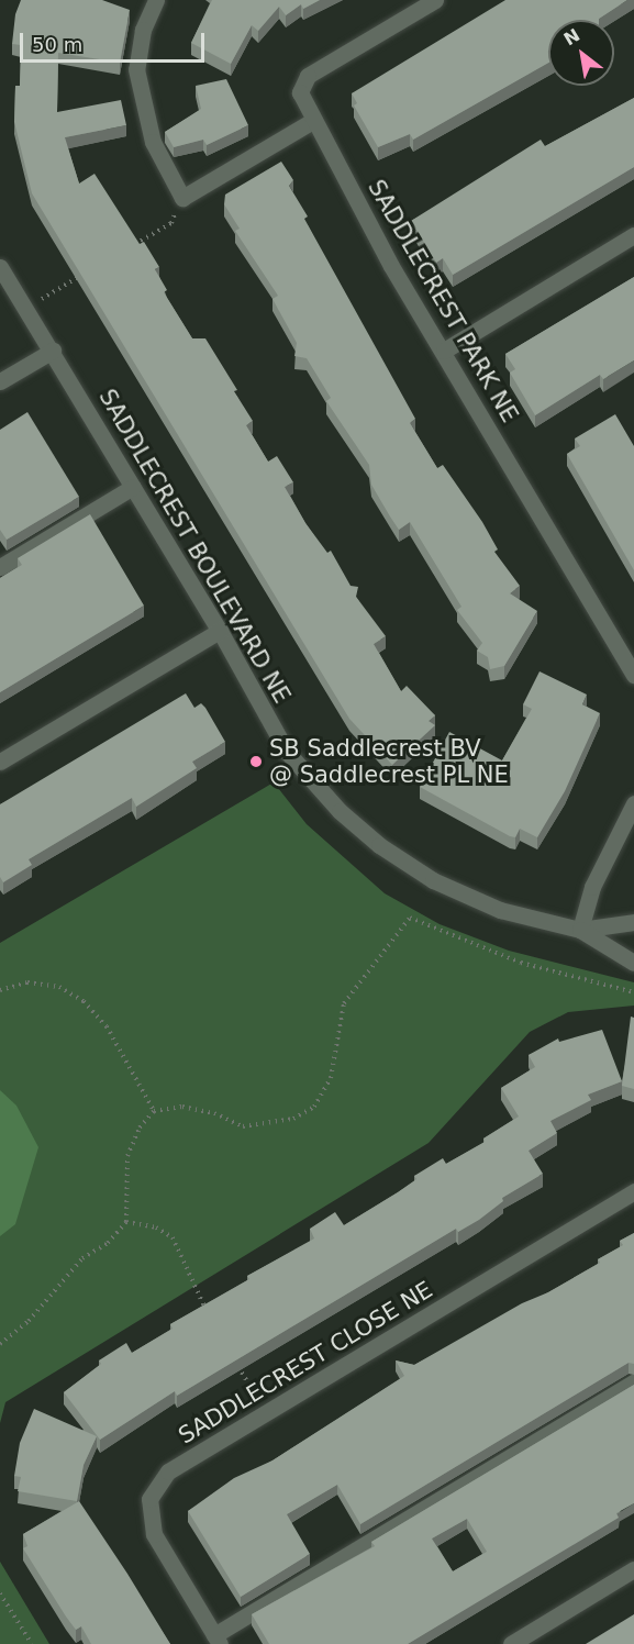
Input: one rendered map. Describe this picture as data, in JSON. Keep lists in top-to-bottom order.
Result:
{
  "streets": {
    "street": ["SADDLECREST PARK NE", "SADDLECREST BOULEVARD NE", "SADDLECREST CLOSE NE"]
  },
  "places": ["SB Saddlecrest BV @ Saddlecrest PL NE"],
  "scale_bar": "50 m",
  "north": "top left"
}
